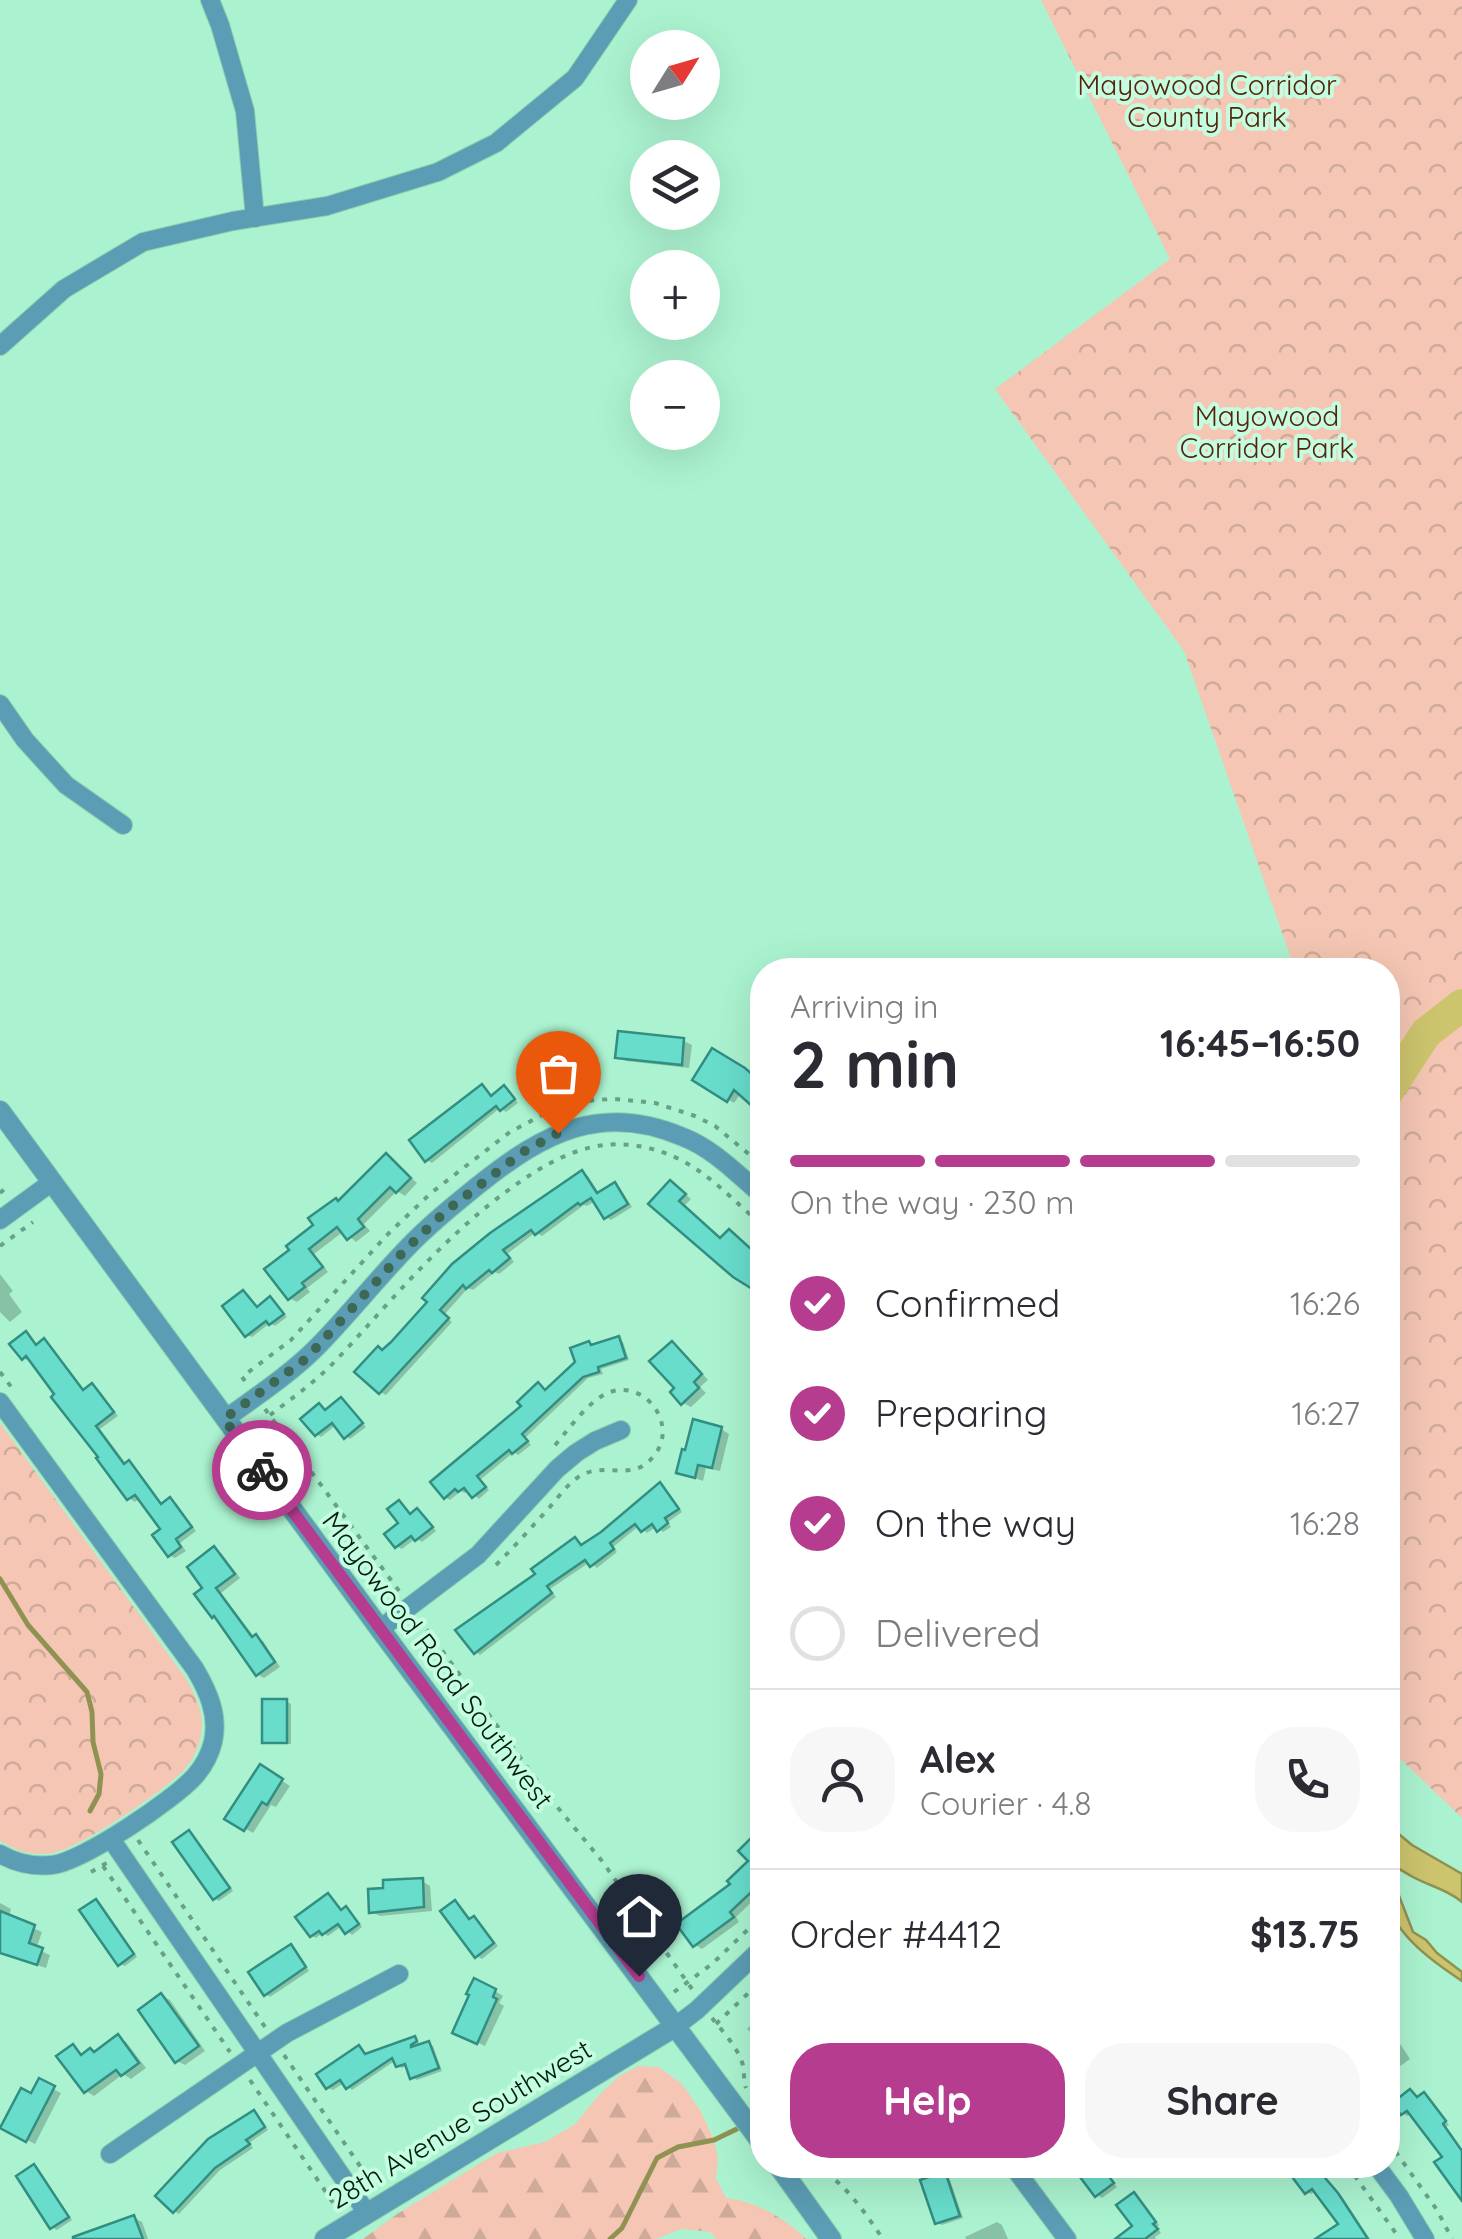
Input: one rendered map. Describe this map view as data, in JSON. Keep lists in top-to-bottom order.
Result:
{
  "streets": {
    "street": ["Mayowood Road Southwest", "28th Avenue Southwest"]
  },
  "crossings": [
    ["Mayowood Road Southwest", "28th Avenue Southwest"]
  ],
  "parks": ["Mayowood Corridor County Park", "Mayowood Corridor Park"],
  "north": "top right",
  "page": {
    "map_buttons": ["+", "−"],
    "heading": ["2 min", "Arriving in", "16:45–16:50"],
    "panel": [
      "Alex",
      "Courier · 4.8",
      "Order #4412",
      "$13.75"
    ],
    "bar": "On the way · 230 m",
    "list": [
      ["Confirmed", "16:26"],
      ["Preparing", "16:27"],
      ["On the way", "16:28"],
      "Delivered"
    ],
    "buttons": ["Help", "Share"]
  }
}
